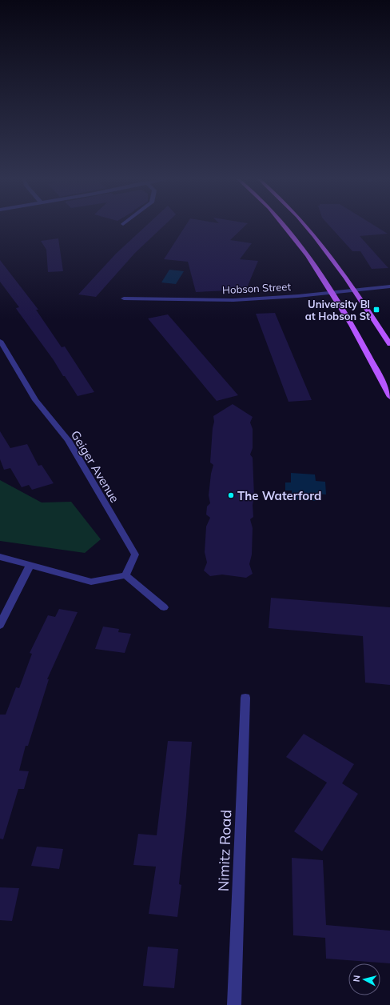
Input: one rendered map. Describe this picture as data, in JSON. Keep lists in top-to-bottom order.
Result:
{
  "streets": {
    "street": ["Hobson Street", "Geiger Avenue", "Nimitz Road"]
  },
  "places": {
    "transit": ["University Bl at Hobson St"],
    "other": ["The Waterford"]
  },
  "north": "left"
}
